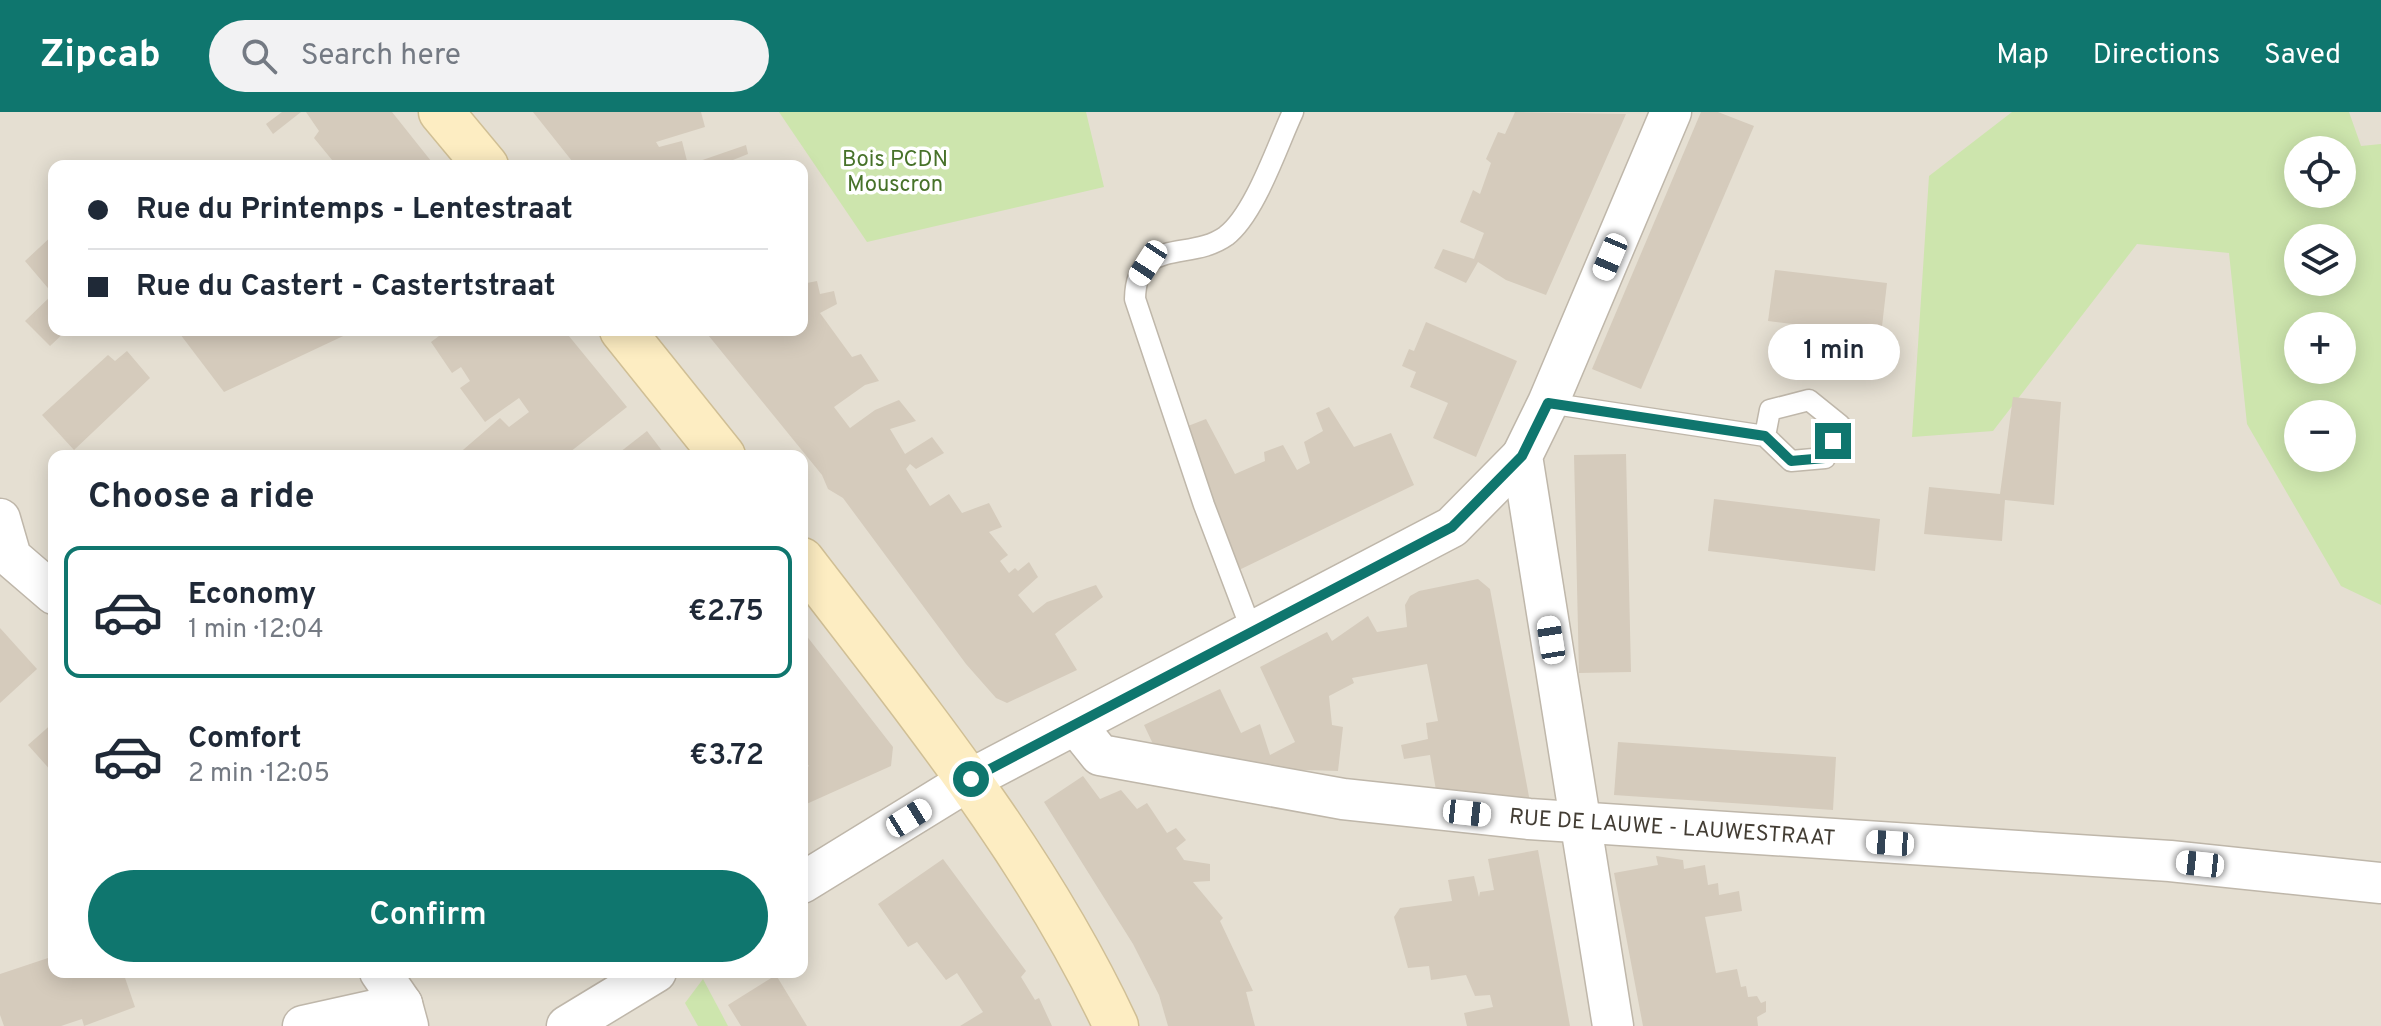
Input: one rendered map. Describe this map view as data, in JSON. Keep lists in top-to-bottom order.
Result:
{
  "streets": {
    "street": ["RUE DE LAUWE - LAUWESTRAAT"]
  },
  "parks": ["Bois PCDN Mouscron"],
  "page": {
    "header": "Zipcab",
    "search": "Search here",
    "nav": ["Map", "Directions", "Saved"],
    "map_buttons": ["+", "−"],
    "banner": ["Rue du Printemps - Lentestraat", "Rue du Castert - Castertstraat"],
    "bubble": "1 min",
    "heading": "Choose a ride",
    "list": [
      {
        "name": "Economy",
        "note": "1 min · 12:04",
        "value": "€2.75"
      },
      {
        "name": "Comfort",
        "note": "2 min · 12:05",
        "value": "€3.72"
      }
    ],
    "buttons": "Confirm"
  }
}
